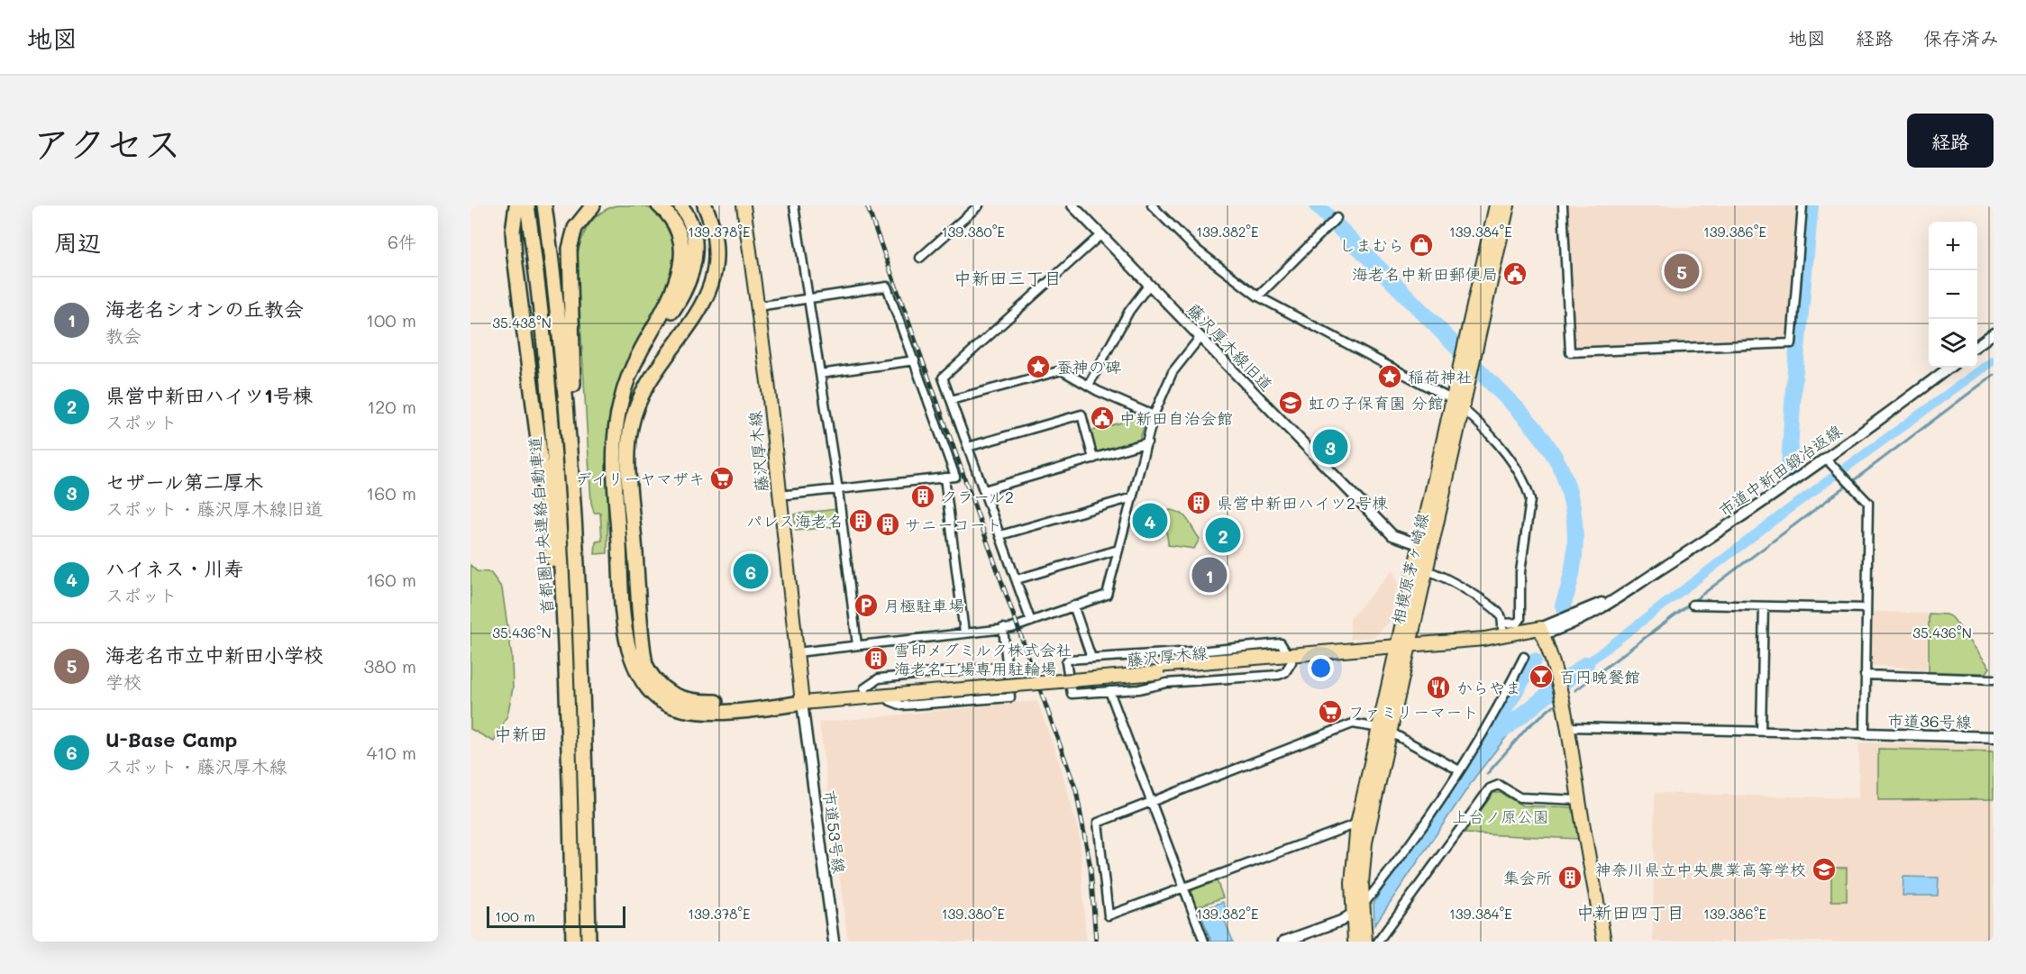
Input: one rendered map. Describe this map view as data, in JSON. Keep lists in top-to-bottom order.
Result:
{
  "streets": {
    "highway": ["首都圏中央連絡自動車道"],
    "main road": ["藤沢厚木線", "相模原茅ヶ崎線"],
    "street": [
      "藤沢厚木線旧道",
      "市道中新田鍛冶返線",
      "市道36号線",
      "市道53号線"
    ]
  },
  "crossings": [
    ["藤沢厚木線旧道", "相模原茅ヶ崎線"],
    ["藤沢厚木線", "市道中新田鍛冶返線"],
    ["藤沢厚木線", "相模原茅ヶ崎線"],
    ["藤沢厚木線", "市道53号線"]
  ],
  "districts": ["中新田三丁目", "中新田", "中新田四丁目"],
  "parks": ["上台ノ原公園"],
  "places": {
    "shop": ["しまむら"],
    "public building": ["海老名中新田郵便局", "中新田自治会館"],
    "place": ["蚕神の碑", "稲荷神社"],
    "school or university": ["虹の子保育園 分館", "神奈川県立中央農業高等学校"],
    "supermarket": ["デイリーヤマザキ", "ファミリーマート"],
    "building": [
      "クラール2",
      "県営中新田ハイツ2号棟",
      "パレス海老名",
      "サニーコート",
      "雪印メグミルク株式会社 海老名工場専用駐輪場",
      "集会所"
    ],
    "parking": ["月極駐車場"],
    "bar": ["百円晩餐館"],
    "restaurant": ["からやま"]
  },
  "scale_bar": "100 m",
  "page": {
    "header": "地図",
    "nav": ["地図", "経路", "保存済み"],
    "title": "アクセス",
    "buttons": "経路",
    "heading": ["周辺", "6件"],
    "map_buttons": ["+", "−"],
    "pins": [
      "5",
      "3",
      "4",
      "2",
      "6",
      "1"
    ],
    "list": [
      {
        "mark": "1",
        "name": "海老名シオンの丘教会",
        "note": "教会",
        "value": "100 m"
      },
      {
        "mark": "2",
        "name": "県営中新田ハイツ1号棟",
        "note": "スポット",
        "value": "120 m"
      },
      {
        "mark": "3",
        "name": "セザール第二厚木",
        "note": "スポット · 藤沢厚木線旧道",
        "value": "160 m"
      },
      {
        "mark": "4",
        "name": "ハイネス・川寿",
        "note": "スポット",
        "value": "160 m"
      },
      {
        "mark": "5",
        "name": "海老名市立中新田小学校",
        "note": "学校",
        "value": "380 m"
      },
      {
        "mark": "6",
        "name": "U-Base Camp",
        "note": "スポット · 藤沢厚木線",
        "value": "410 m"
      }
    ],
    "scale": "100 m"
  },
  "coordinates": [
    "139.378°E",
    "139.380°E",
    "139.382°E",
    "139.384°E",
    "139.386°E",
    "35.438°N",
    "35.436°N"
  ]
}
